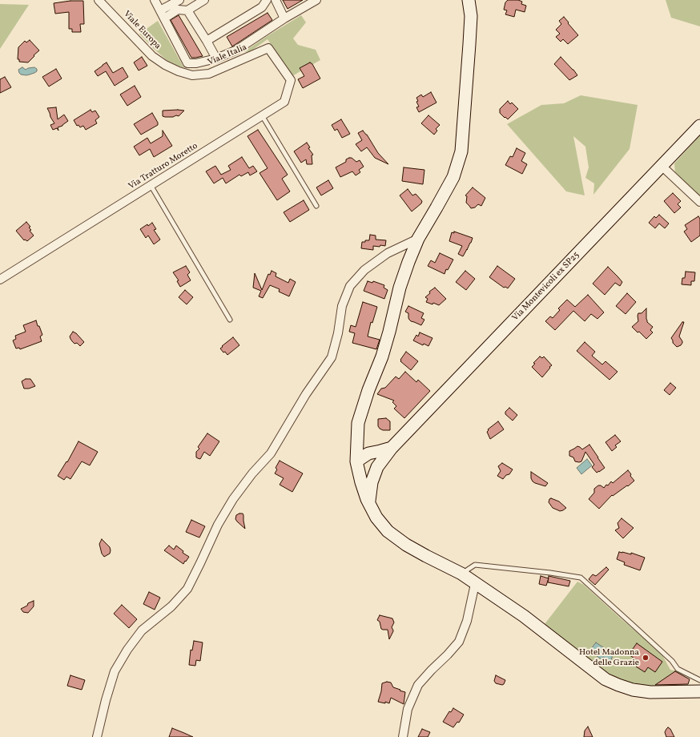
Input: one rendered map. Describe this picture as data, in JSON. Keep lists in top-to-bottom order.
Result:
{
  "streets": {
    "street": [
      "Viale Europa",
      "Viale Italia",
      "Via Tratturo Moretto",
      "Via Montevicoli ex SP25"
    ]
  },
  "crossings": [
    ["Viale Europa", "Viale Italia"],
    ["Viale Italia", "Via Tratturo Moretto"]
  ],
  "places": ["Hotel Madonna delle Grazie"]
}
